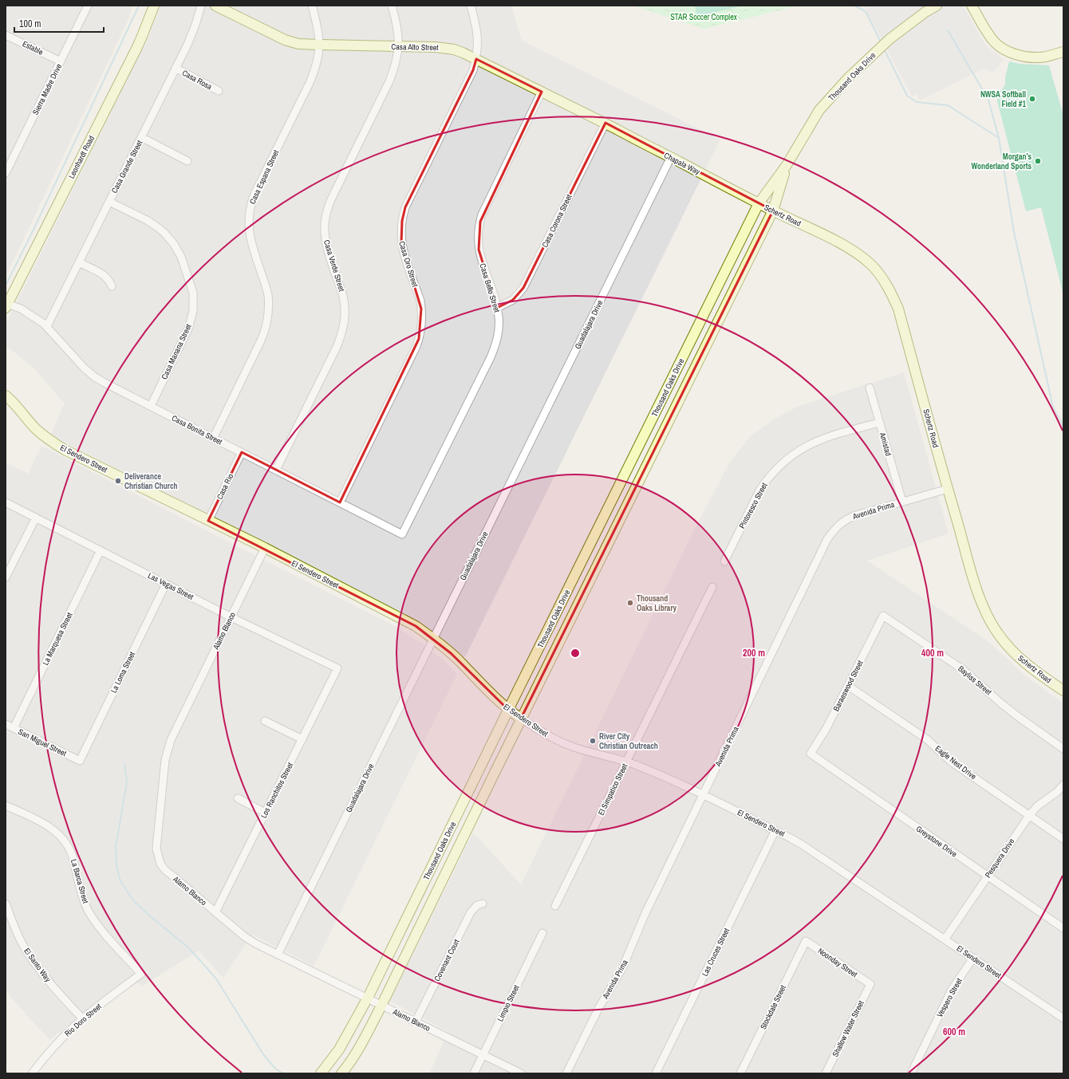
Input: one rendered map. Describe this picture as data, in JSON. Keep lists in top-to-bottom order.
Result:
{
  "streets": {
    "street": [
      "Casa Alto Street",
      "Estable",
      "Thousand Oaks Drive",
      "Casa Rosa",
      "Sierra Madre Drive",
      "Leonhardt Road",
      "Chapala Way",
      "Casa Grande Street",
      "Casa Espana Street",
      "Schertz Road",
      "Casa Corona Street",
      "Casa Oro Street",
      "Casa Verde Street",
      "Casa Bello Street",
      "Guadalajara Drive",
      "Casa Manana Street",
      "Casa Bonita Street",
      "Amistad",
      "El Sendero Street",
      "Casa Rio",
      "Pintoresco Street",
      "Avenida Prima",
      "Las Vegas Street",
      "Alamo Blanco",
      "La Marquesa Street",
      "La Loma Street",
      "Bayliss Street",
      "Baraeswood Street",
      "San Miguel Street",
      "Eagle Nest Drive",
      "El Simpatico Street",
      "Los Ranchitos Street",
      "Greystone Drive",
      "Pesquera Drive",
      "La Barca Street",
      "Las Cruces Street",
      "Covenant Court",
      "Noonday Street",
      "El Santo Way",
      "Vespero Street",
      "Limpio Street",
      "Stockdale Street",
      "Rio Doro Street",
      "Shallow Water Street"
    ]
  },
  "crossings": [
    ["Casa Alto Street", "Chapala Way"],
    ["Casa Alto Street", "Casa Espana Street"],
    ["Casa Alto Street", "Casa Corona Street"],
    ["Casa Alto Street", "Casa Oro Street"],
    ["Casa Alto Street", "Casa Verde Street"],
    ["Casa Alto Street", "Casa Bello Street"],
    ["Estable", "Sierra Madre Drive"],
    ["Thousand Oaks Drive", "Chapala Way"],
    ["Thousand Oaks Drive", "Schertz Road"],
    ["Thousand Oaks Drive", "El Sendero Street"],
    ["Thousand Oaks Drive", "Alamo Blanco"],
    ["Casa Rosa", "Casa Grande Street"],
    ["Leonhardt Road", "Casa Bonita Street"],
    ["Chapala Way", "Schertz Road"],
    ["Chapala Way", "Casa Corona Street"],
    ["Chapala Way", "Guadalajara Drive"],
    ["Casa Grande Street", "Casa Manana Street"],
    ["Casa Grande Street", "Casa Bonita Street"],
    ["Casa Espana Street", "Casa Bonita Street"],
    ["Schertz Road", "Avenida Prima"],
    ["Casa Corona Street", "Casa Bello Street"],
    ["Casa Oro Street", "Casa Bonita Street"],
    ["Casa Verde Street", "Casa Bonita Street"],
    ["Casa Bello Street", "Casa Bonita Street"],
    ["Guadalajara Drive", "El Sendero Street"],
    ["Guadalajara Drive", "Alamo Blanco"],
    ["Casa Manana Street", "Casa Bonita Street"],
    ["Casa Bonita Street", "Casa Rio"],
    ["Amistad", "Pintoresco Street"],
    ["Amistad", "Avenida Prima"],
    ["El Sendero Street", "Casa Rio"],
    ["El Sendero Street", "Avenida Prima"],
    ["El Sendero Street", "Alamo Blanco"],
    ["El Sendero Street", "El Simpatico Street"],
    ["El Sendero Street", "Pesquera Drive"],
    ["El Sendero Street", "Las Cruces Street"],
    ["El Sendero Street", "Vespero Street"],
    ["Las Vegas Street", "Alamo Blanco"],
    ["Las Vegas Street", "La Marquesa Street"],
    ["Las Vegas Street", "La Loma Street"],
    ["Las Vegas Street", "Los Ranchitos Street"],
    ["Alamo Blanco", "Los Ranchitos Street"],
    ["Alamo Blanco", "Covenant Court"],
    ["Alamo Blanco", "Limpio Street"],
    ["La Marquesa Street", "San Miguel Street"],
    ["La Loma Street", "San Miguel Street"],
    ["Bayliss Street", "Baraeswood Street"],
    ["Baraeswood Street", "Eagle Nest Drive"],
    ["Baraeswood Street", "Greystone Drive"],
    ["Eagle Nest Drive", "Pesquera Drive"],
    ["Greystone Drive", "Pesquera Drive"],
    ["La Barca Street", "Rio Doro Street"],
    ["Noonday Street", "Stockdale Street"],
    ["Noonday Street", "Shallow Water Street"],
    ["El Santo Way", "Rio Doro Street"]
  ],
  "parks": ["STAR Soccer Complex"],
  "places": [
    "NWSA Softball Field #1",
    "Morgan’s Wonderland Sports",
    "Deliverance Christian Church",
    "Thousand Oaks Library",
    "River City Christian Outreach"
  ],
  "scale_bar": "100 m",
  "rings": ["200 m", "400 m", "600 m"]
}
